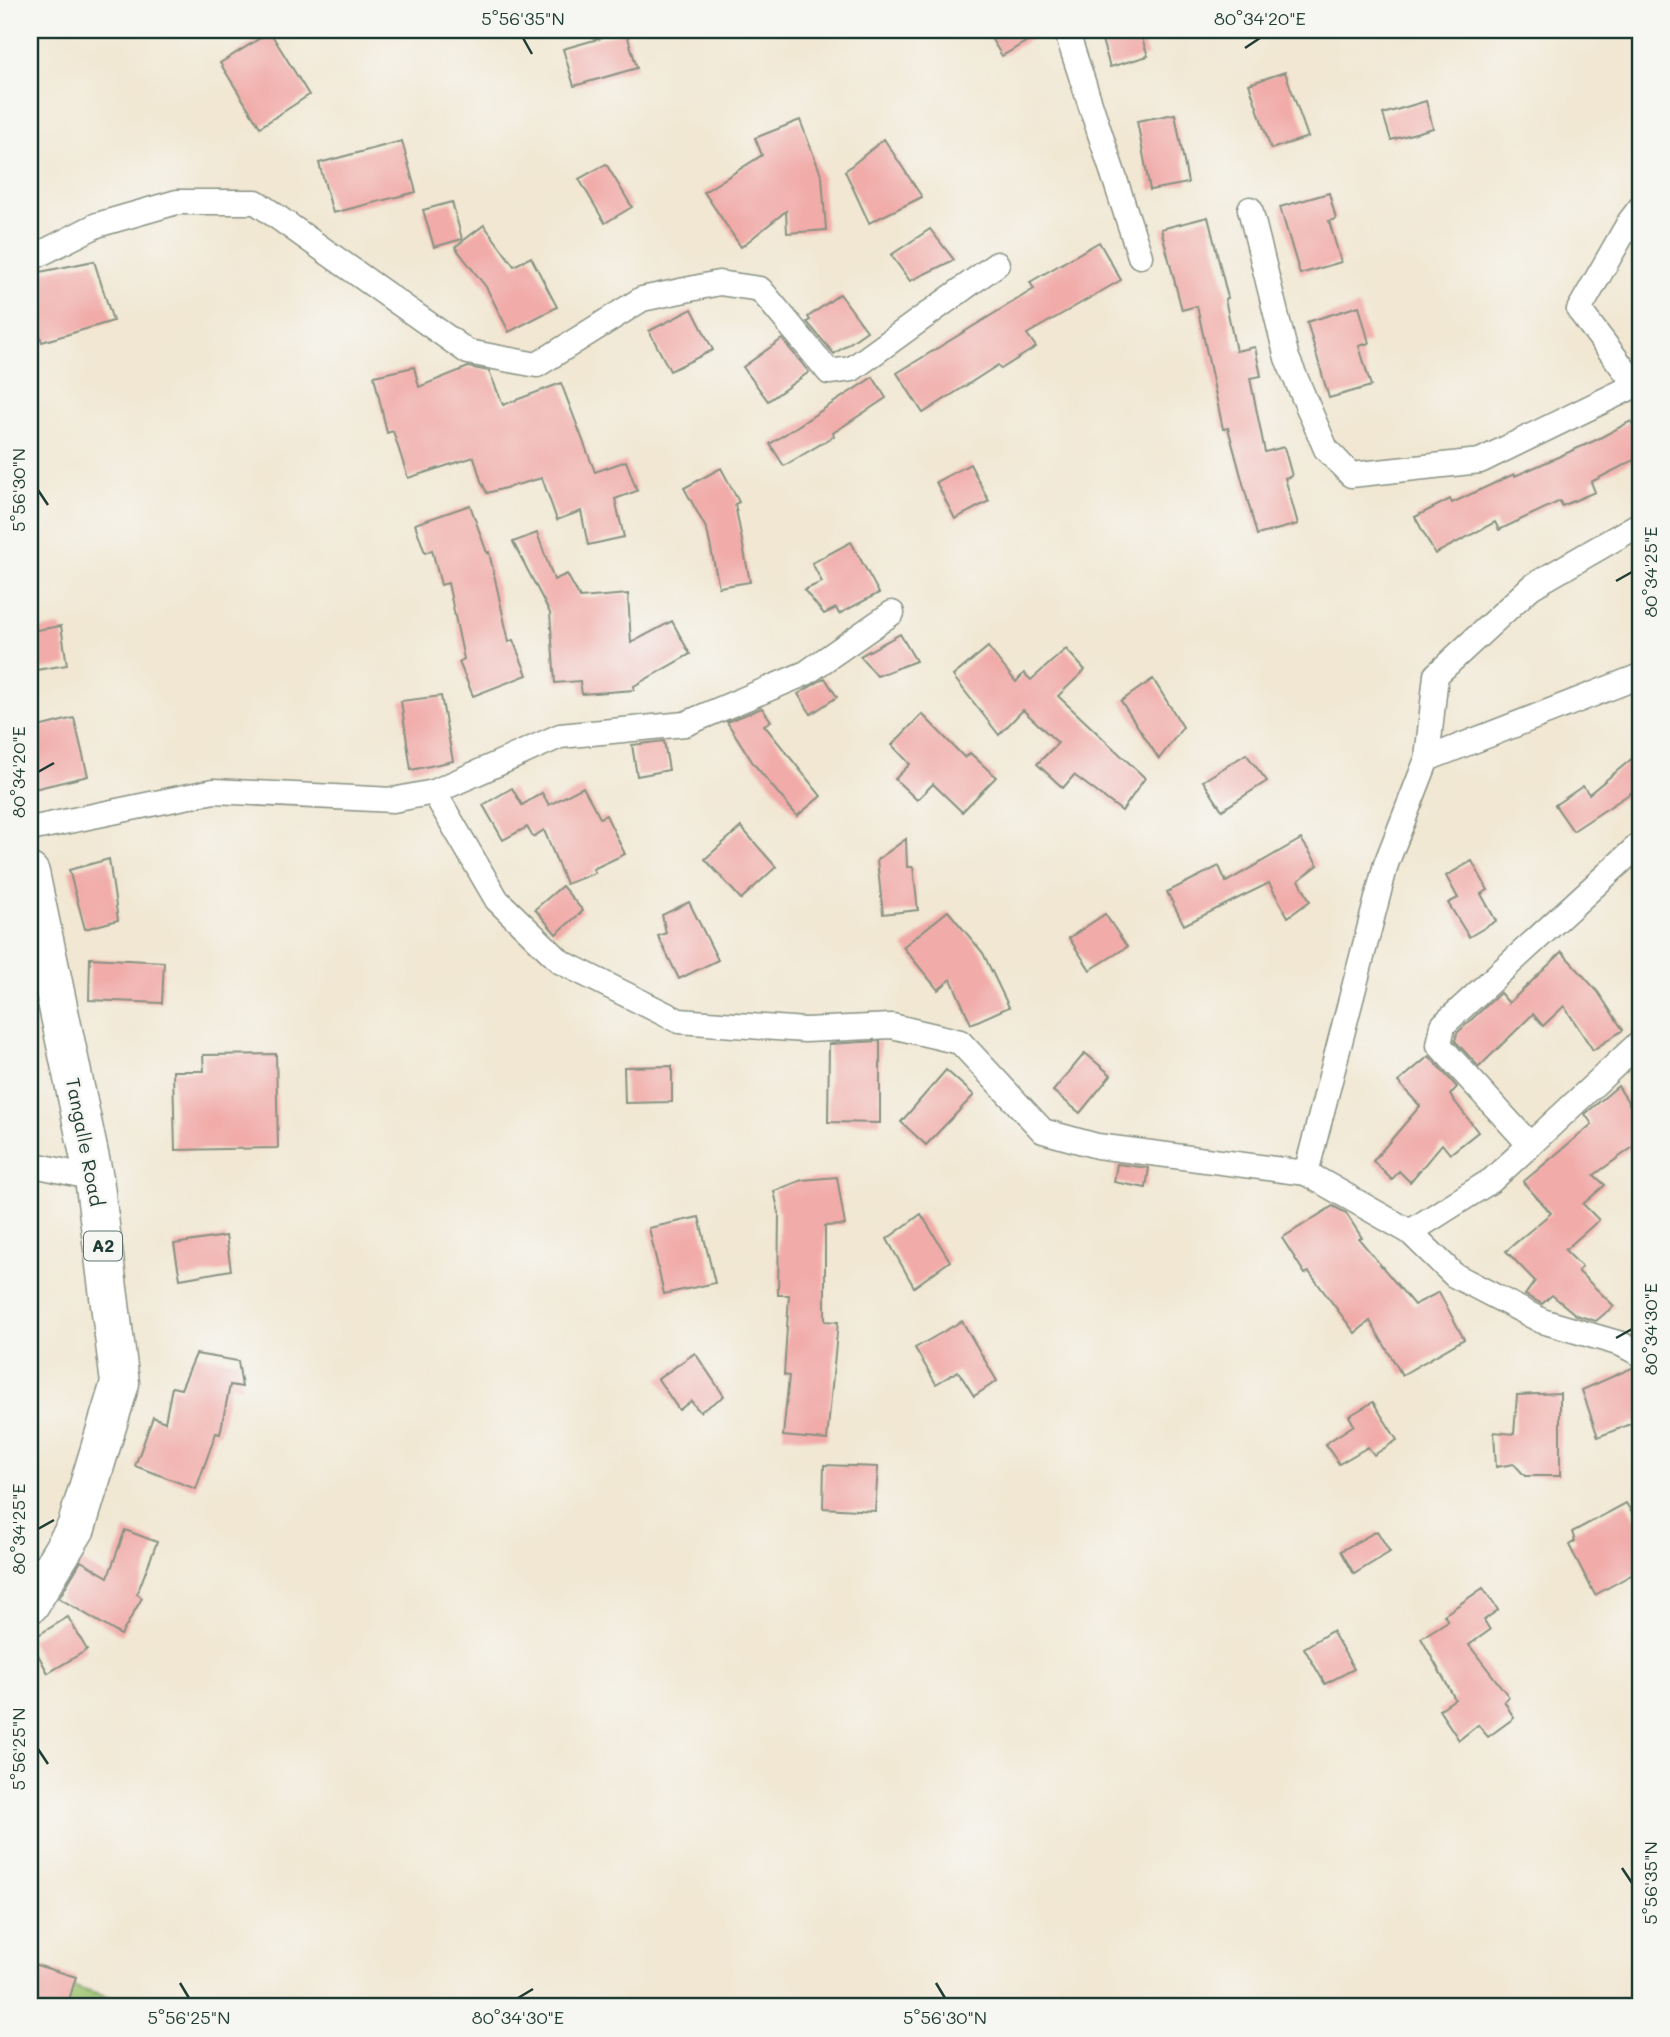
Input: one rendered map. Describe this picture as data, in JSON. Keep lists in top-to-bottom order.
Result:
{
  "streets": {
    "highway": ["Tangalle Road", "A2"]
  },
  "coordinates": [
    "5°56'35\"N",
    "80°34'20\"E",
    "5°56'30\"N",
    "80°34'25\"E",
    "80°34'30\"E",
    "5°56'25\"N"
  ]
}
